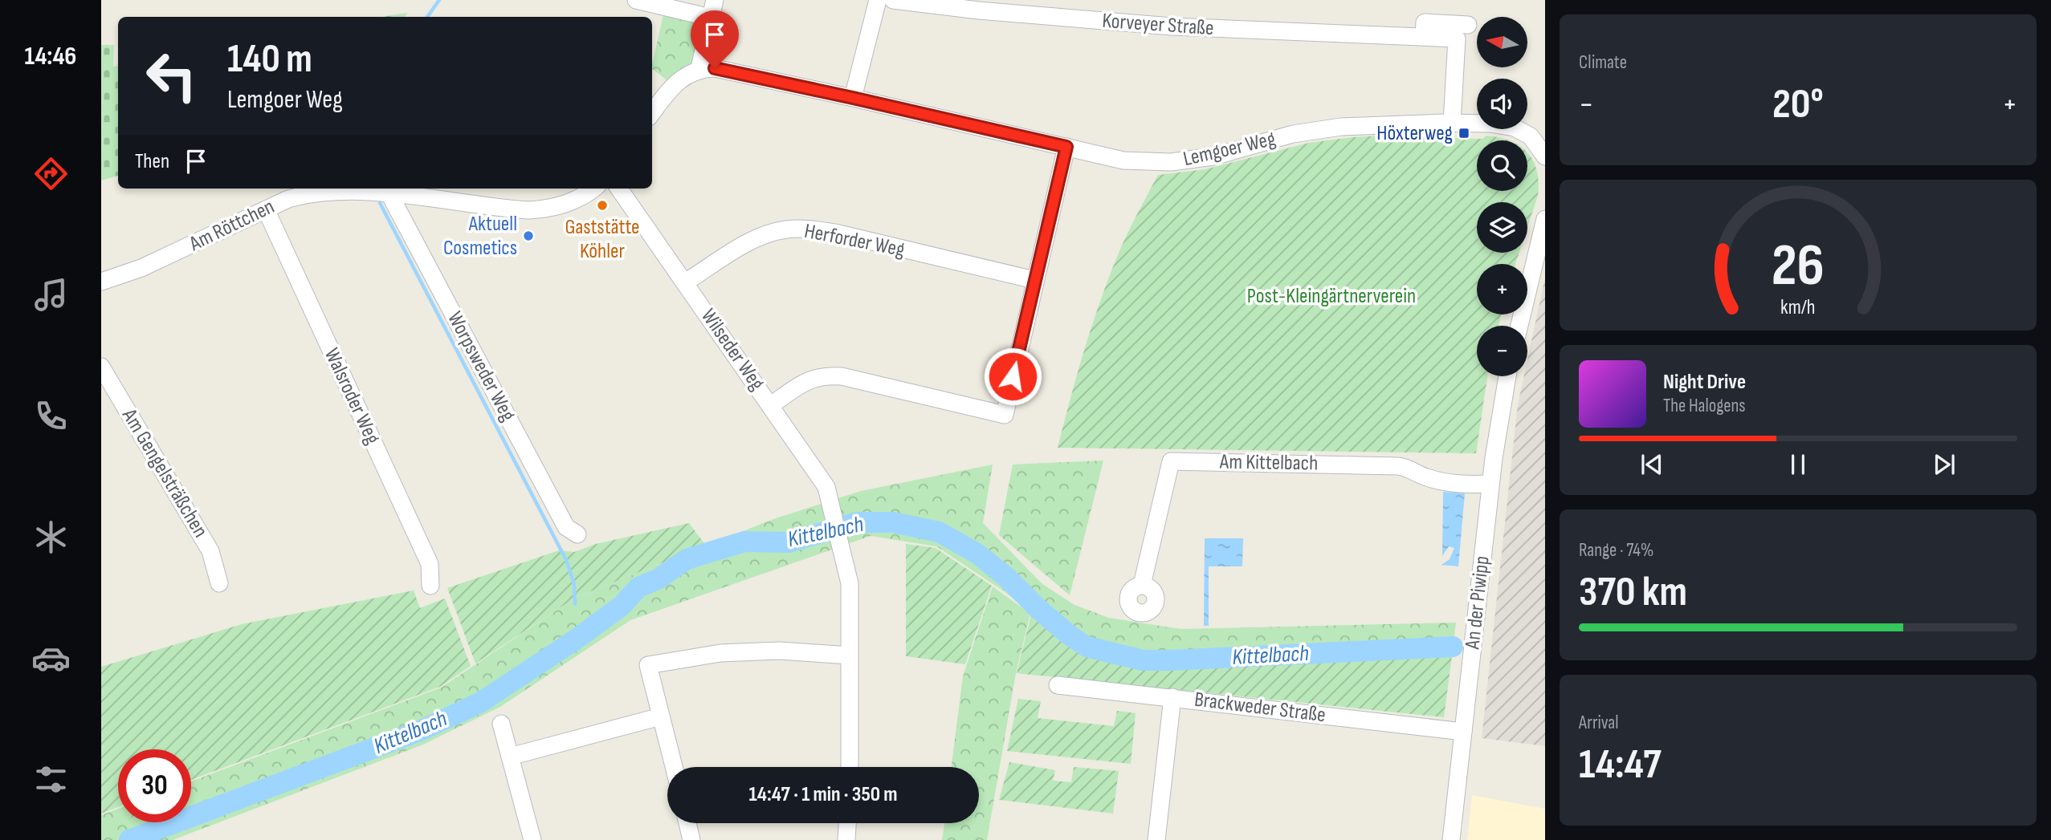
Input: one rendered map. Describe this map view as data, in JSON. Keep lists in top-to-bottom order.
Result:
{
  "streets": {
    "street": [
      "Korveyer Straße",
      "Lemgoer Weg",
      "Am Röttchen",
      "Herforder Weg",
      "Wilseder Weg",
      "Worpsweder Weg",
      "Walsroder Weg",
      "Am Kittelbach",
      "Am Gengelsträßchen",
      "An der Piwipp",
      "Brackweder Straße"
    ]
  },
  "crossings": [
    ["Korveyer Straße", "Lemgoer Weg"],
    ["Am Röttchen", "Worpsweder Weg"],
    ["Am Röttchen", "Walsroder Weg"],
    ["Herforder Weg", "Wilseder Weg"],
    ["Am Kittelbach", "An der Piwipp"],
    ["An der Piwipp", "Brackweder Straße"]
  ],
  "water": ["Kittelbach"],
  "parks": ["Post-Kleingärtnerverein"],
  "places": {
    "transit": ["Höxterweg"],
    "other": ["Gaststätte Köhler", "Aktuell Cosmetics"]
  },
  "north": "left",
  "page": {
    "tabs": "14:46",
    "tile": [
      "Climate",
      ["Range · 74%", "370 km"],
      ["Arrival", "14:47"]
    ],
    "map_buttons": ["+", "−"],
    "turn": ["140 m", "Lemgoer Weg"],
    "heat": ["−", "20°", "+"],
    "then": "Then",
    "song": ["Night Drive", "The Halogens"],
    "limit": "30",
    "trip": "14:47 · 1 min · 350 m",
    "gauge": ["26", "km/h"]
  }
}
